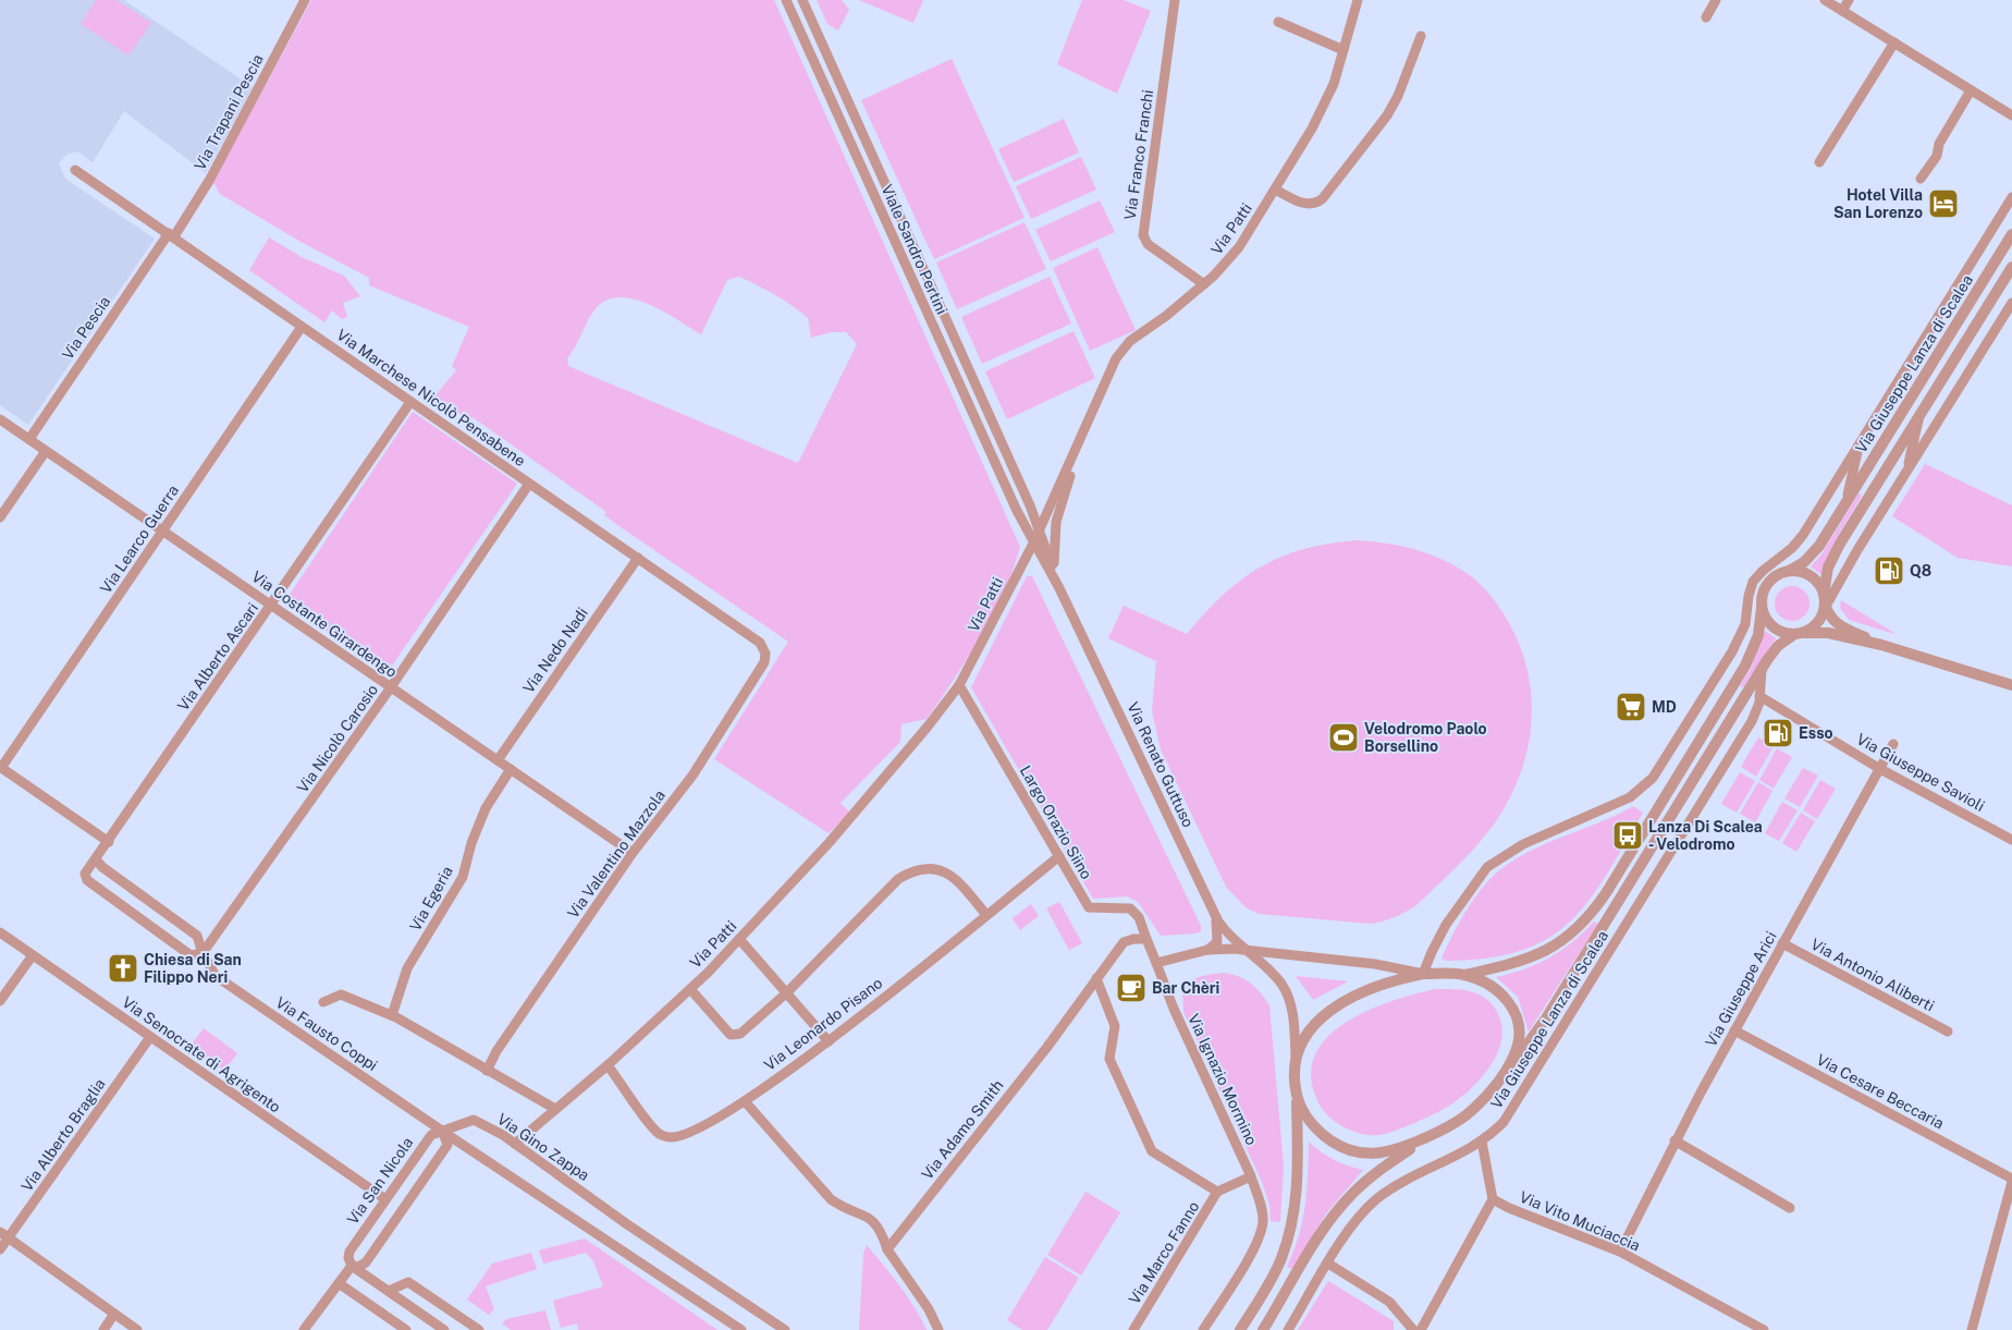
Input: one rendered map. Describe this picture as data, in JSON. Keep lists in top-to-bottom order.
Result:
{
  "streets": {
    "street": [
      "Via Trapani Pescia",
      "Via Franco Franchi",
      "Via Patti",
      "Viale Sandro Pertini",
      "Via Pescia",
      "Via Giuseppe Lanza di Scalea",
      "Via Marchese Nicolò Pensabene",
      "Via Learco Guerra",
      "Via Costante Girardengo",
      "Via Nedo Nadi",
      "Via Alberto Ascari",
      "Via Nicolò Carosio",
      "Via Renato Guttuso",
      "Via Giuseppe Savioli",
      "Largo Orazio Siino",
      "Via Valentino Mazzola",
      "Via Egeria",
      "Via Antonio Aliberti",
      "Via Giuseppe Arici",
      "Via Leonardo Pisano",
      "Via Fausto Coppi",
      "Via Senocrate di Agrigento",
      "Via Ignazio Mormino",
      "Via Cesare Beccaria",
      "Via Adamo Smith",
      "Via Alberto Braglia",
      "Via Gino Zappa",
      "Via San Nicola",
      "Via Vito Muciaccia",
      "Via Marco Fanno"
    ]
  },
  "crossings": [
    ["Via Trapani Pescia", "Via Pescia"],
    ["Via Trapani Pescia", "Via Marchese Nicolò Pensabene"],
    ["Via Franco Franchi", "Via Patti"],
    ["Via Patti", "Viale Sandro Pertini"],
    ["Via Patti", "Via Renato Guttuso"],
    ["Via Patti", "Largo Orazio Siino"],
    ["Via Patti", "Via Leonardo Pisano"],
    ["Via Patti", "Via Gino Zappa"],
    ["Viale Sandro Pertini", "Via Renato Guttuso"],
    ["Via Pescia", "Via Marchese Nicolò Pensabene"],
    ["Via Pescia", "Via Costante Girardengo"],
    ["Via Giuseppe Lanza di Scalea", "Via Giuseppe Savioli"],
    ["Via Marchese Nicolò Pensabene", "Via Learco Guerra"],
    ["Via Marchese Nicolò Pensabene", "Via Nedo Nadi"],
    ["Via Marchese Nicolò Pensabene", "Via Alberto Ascari"],
    ["Via Marchese Nicolò Pensabene", "Via Nicolò Carosio"],
    ["Via Marchese Nicolò Pensabene", "Via Valentino Mazzola"],
    ["Via Learco Guerra", "Via Costante Girardengo"],
    ["Via Costante Girardengo", "Via Nedo Nadi"],
    ["Via Costante Girardengo", "Via Alberto Ascari"],
    ["Via Costante Girardengo", "Via Nicolò Carosio"],
    ["Via Costante Girardengo", "Via Valentino Mazzola"],
    ["Via Costante Girardengo", "Via Egeria"],
    ["Via Alberto Ascari", "Via Nicolò Carosio"],
    ["Via Alberto Ascari", "Via Fausto Coppi"],
    ["Via Nicolò Carosio", "Via Fausto Coppi"],
    ["Via Giuseppe Savioli", "Via Giuseppe Arici"],
    ["Largo Orazio Siino", "Via Leonardo Pisano"],
    ["Largo Orazio Siino", "Via Ignazio Mormino"],
    ["Largo Orazio Siino", "Via Adamo Smith"],
    ["Via Antonio Aliberti", "Via Giuseppe Arici"],
    ["Via Giuseppe Arici", "Via Cesare Beccaria"],
    ["Via Giuseppe Arici", "Via Vito Muciaccia"],
    ["Via Fausto Coppi", "Via Gino Zappa"],
    ["Via Fausto Coppi", "Via San Nicola"],
    ["Via Senocrate di Agrigento", "Via Alberto Braglia"],
    ["Via Senocrate di Agrigento", "Via San Nicola"],
    ["Via Ignazio Mormino", "Via Adamo Smith"],
    ["Via Adamo Smith", "Via Marco Fanno"],
    ["Via Gino Zappa", "Via San Nicola"]
  ],
  "places": {
    "hotel": ["Hotel Villa San Lorenzo"],
    "fuel station": ["Q8", "Esso"],
    "supermarket": ["MD"],
    "sports": ["Velodromo Paolo Borsellino"],
    "bus stop": ["Lanza Di Scalea - Velodromo"],
    "church": ["Chiesa di San Filippo Neri"],
    "cafe": ["Bar Chèri"]
  }
}
